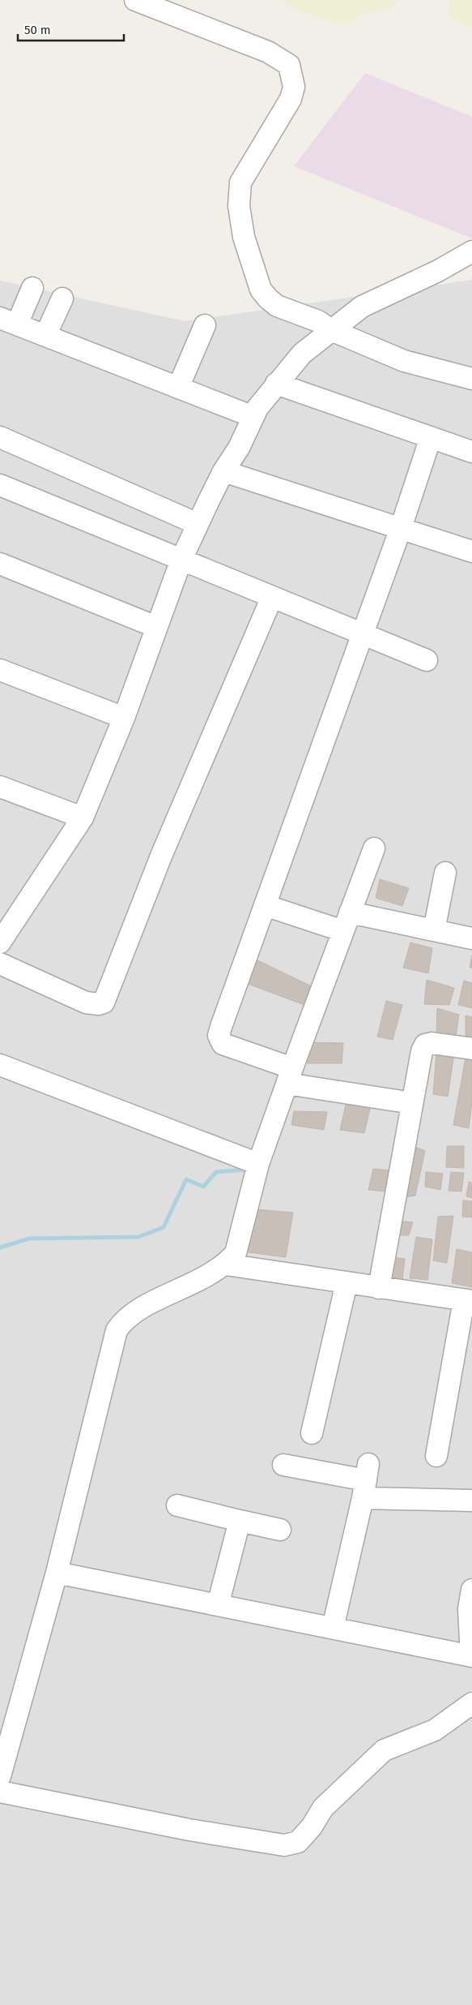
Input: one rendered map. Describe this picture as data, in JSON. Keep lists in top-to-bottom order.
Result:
{
  "scale_bar": "50 m"
}
